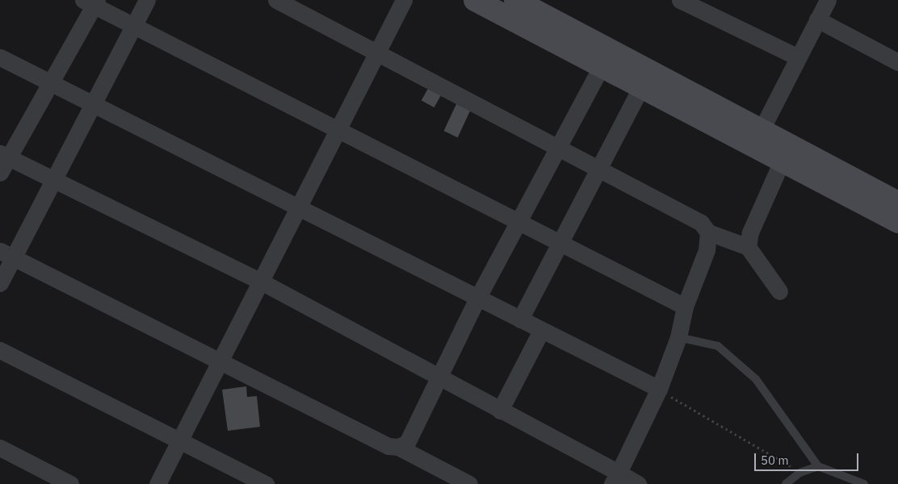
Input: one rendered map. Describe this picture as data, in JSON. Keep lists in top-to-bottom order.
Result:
{
  "scale_bar": "50 m"
}
